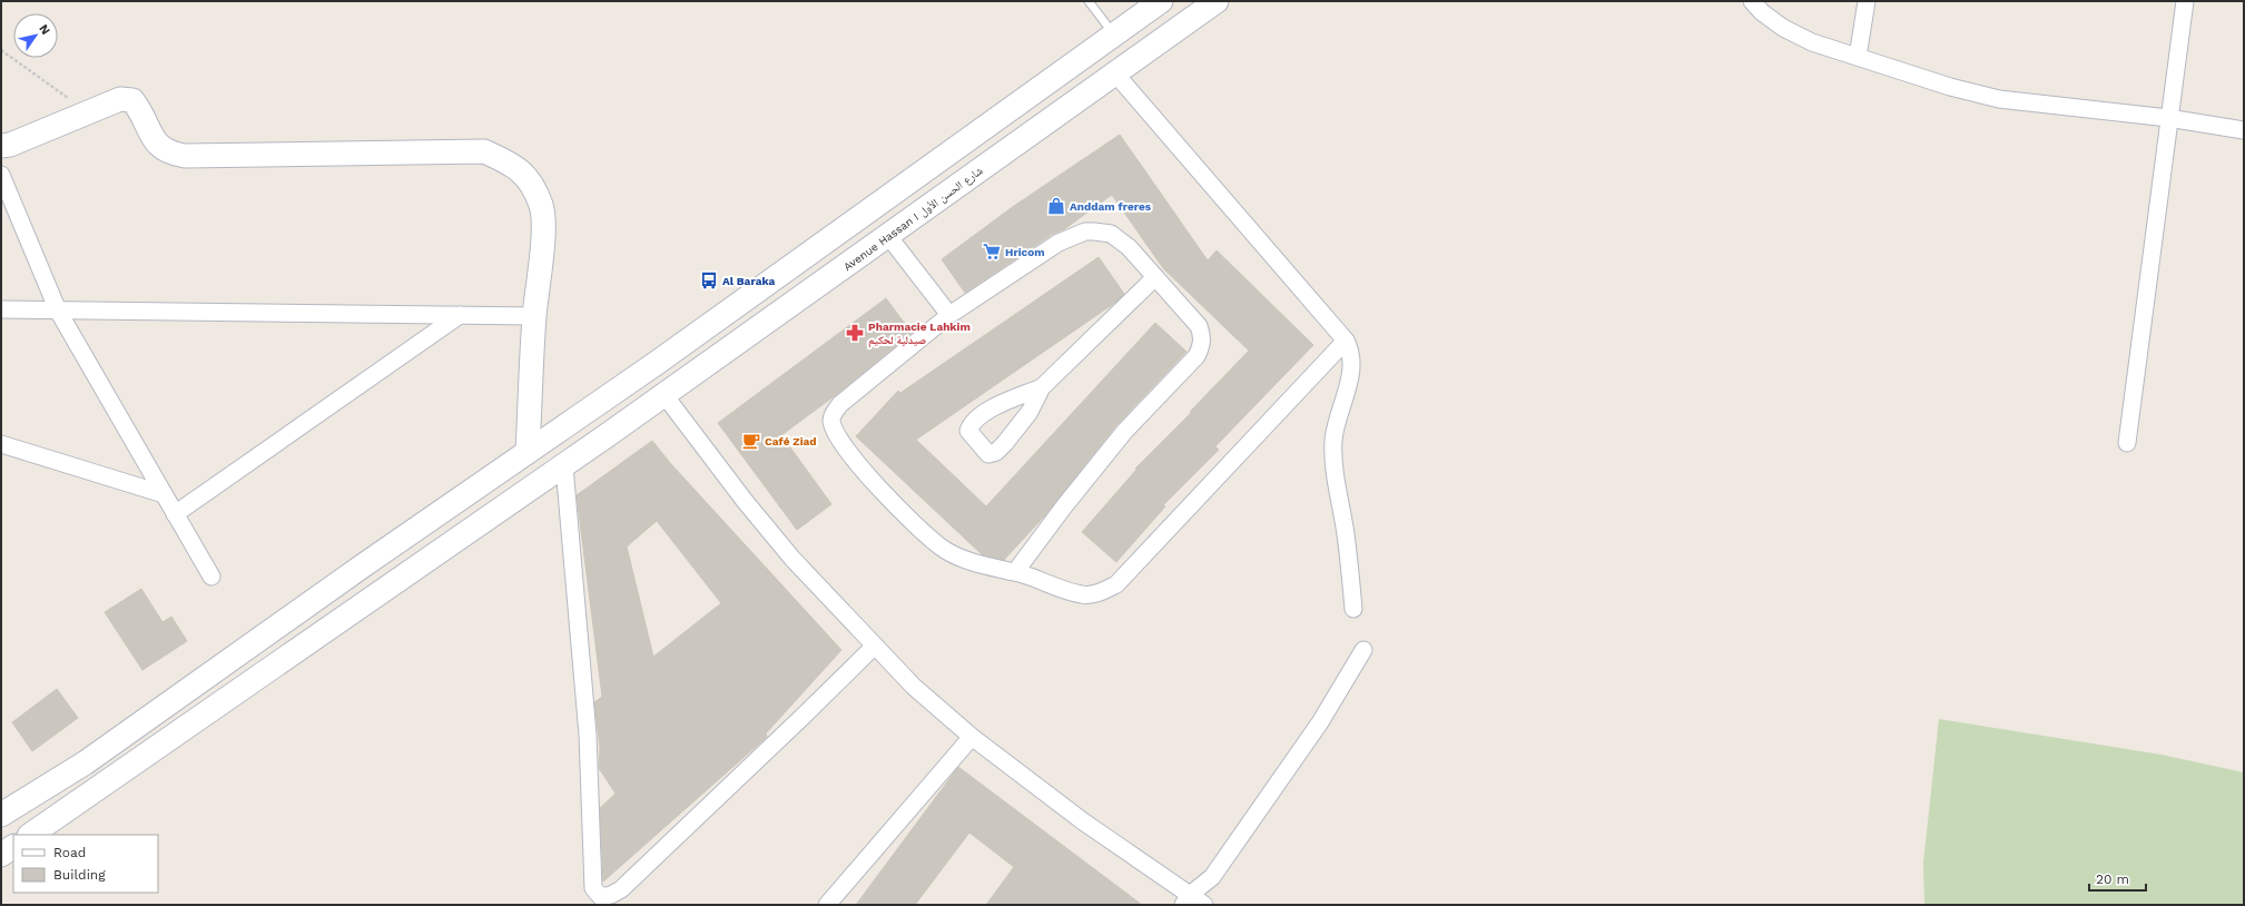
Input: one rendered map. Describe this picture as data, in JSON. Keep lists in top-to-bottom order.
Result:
{
  "streets": {
    "main road": ["Avenue Hassan I شارع الحسن الأول"]
  },
  "places": {
    "shop": ["Anddam freres"],
    "supermarket": ["Hricom"],
    "bus stop": ["Al Baraka"],
    "pharmacy": ["Pharmacie Lahkim صيدلية لحكيم"],
    "cafe": ["Café Ziad"]
  },
  "legend": ["Road", "Building"],
  "scale_bar": "20 m",
  "north": "top right"
}
